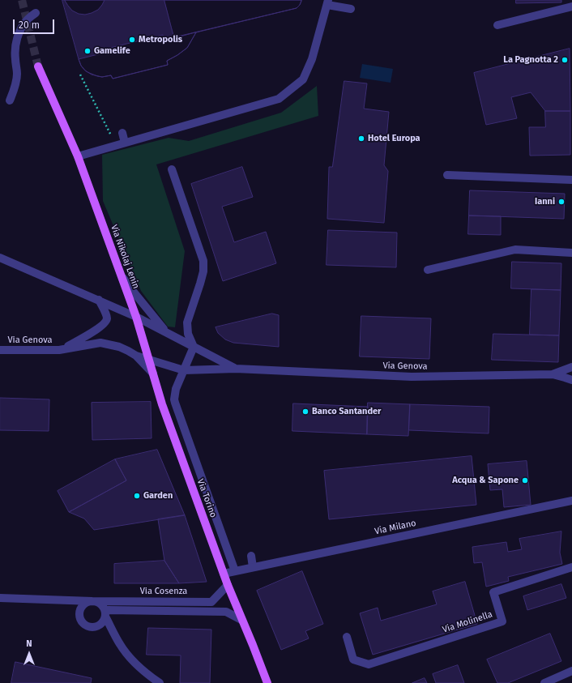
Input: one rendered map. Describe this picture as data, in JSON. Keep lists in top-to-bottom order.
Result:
{
  "streets": {
    "main road": ["Via Nikolaj Lenin", "Via Torino"],
    "street": [
      "Via Genova",
      "Via Milano",
      "Via Cosenza",
      "Via Molinella"
    ]
  },
  "crossings": [
    ["Via Nikolaj Lenin", "Via Genova"],
    ["Via Nikolaj Lenin", "Via Torino"],
    ["Via Genova", "Via Torino"],
    ["Via Torino", "Via Milano"],
    ["Via Torino", "Via Cosenza"]
  ],
  "places": [
    "Metropolis",
    "Gamelife",
    "La Pagnotta 2",
    "Hotel Europa",
    "Ianni",
    "Banco Santander",
    "Acqua & Sapone",
    "Garden"
  ],
  "scale_bar": "20 m",
  "north": "top"
}
